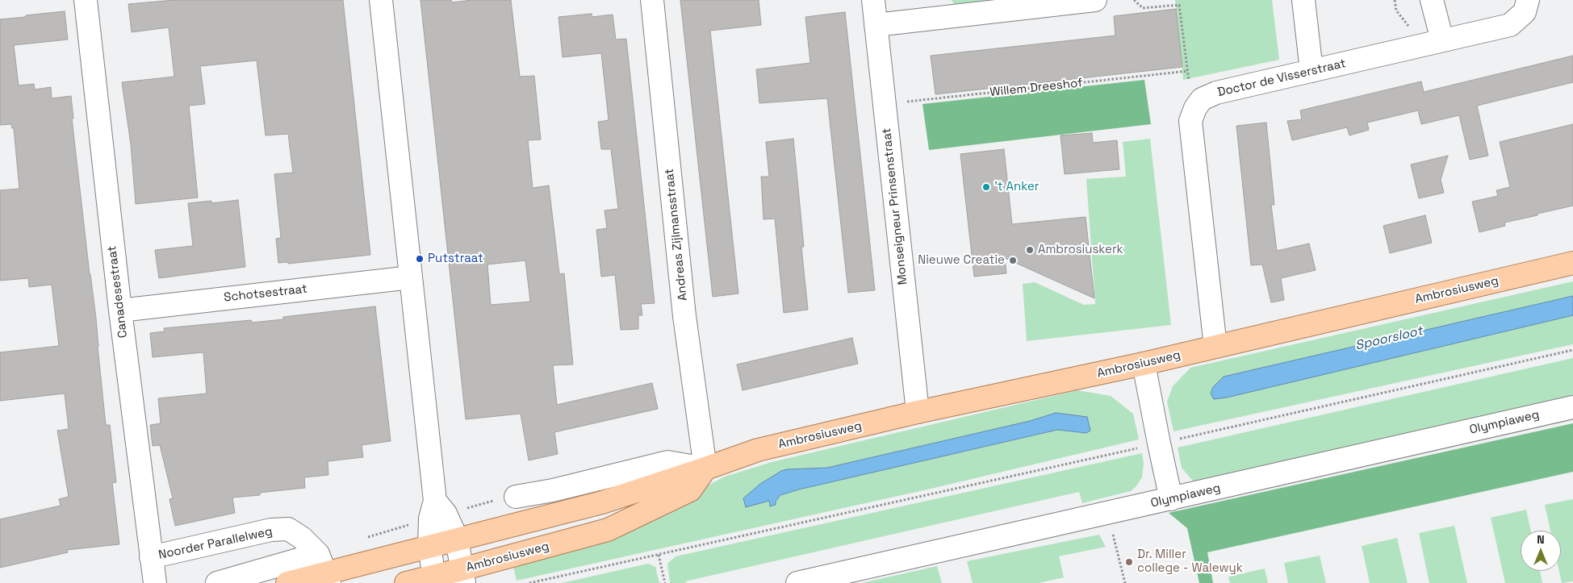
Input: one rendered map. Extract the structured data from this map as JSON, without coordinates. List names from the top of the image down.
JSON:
{
  "streets": {
    "main road": ["Ambrosiusweg"],
    "street": [
      "Doctor de Visserstraat",
      "Monseigneur Prinsenstraat",
      "Andreas Zijlmansstraat",
      "Canadesestraat",
      "Schotsestraat",
      "Olympiaweg",
      "Noorder Parallelweg"
    ],
    "path": ["Willem Dreeshof"]
  },
  "crossings": [
    ["Doctor de Visserstraat", "Ambrosiusweg"],
    ["Willem Dreeshof", "Monseigneur Prinsenstraat"],
    ["Monseigneur Prinsenstraat", "Ambrosiusweg"],
    ["Andreas Zijlmansstraat", "Ambrosiusweg"],
    ["Canadesestraat", "Schotsestraat"],
    ["Canadesestraat", "Noorder Parallelweg"]
  ],
  "water": ["Spoorsloot"],
  "places": [
    "'t Anker",
    "Ambrosiuskerk",
    "Putstraat",
    "Nieuwe Creatie",
    "Dr. Miller college - Walewyk"
  ],
  "north": "top"
}
